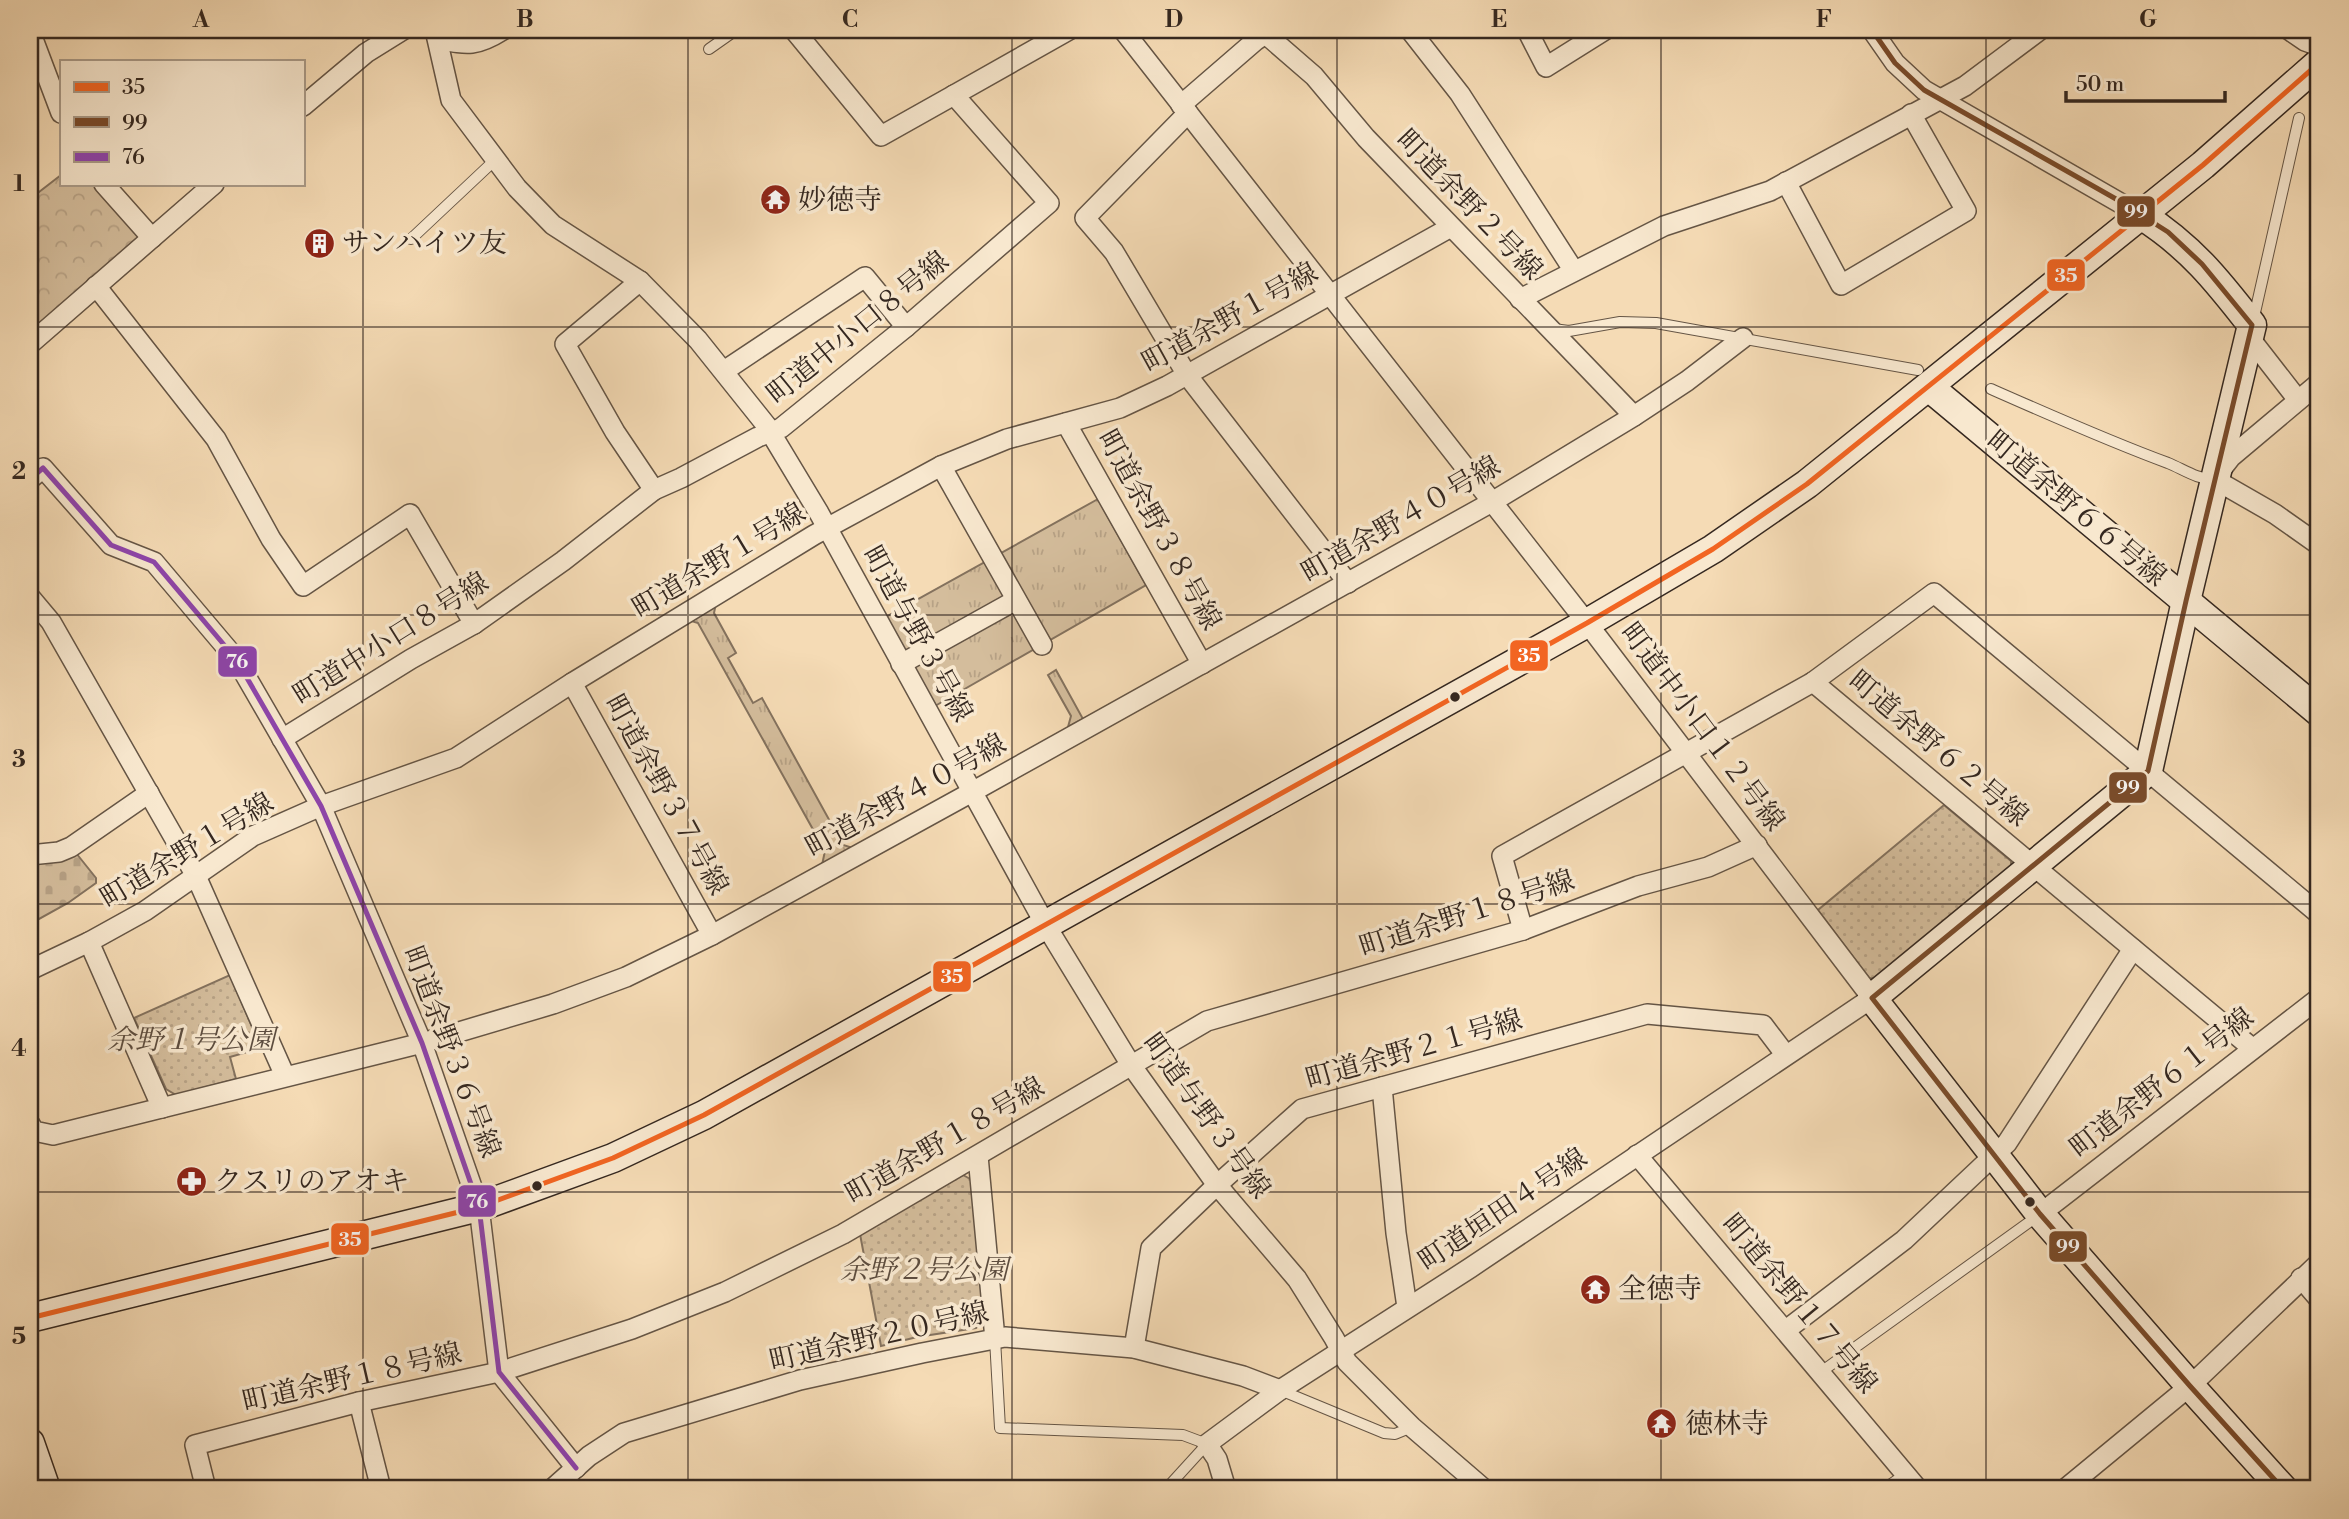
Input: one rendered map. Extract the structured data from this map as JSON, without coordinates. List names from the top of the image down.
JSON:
{
  "streets": {
    "street": [
      "町道余野２号線",
      "町道余野１号線",
      "町道中小口８号線",
      "町道余野６６号線",
      "町道余野４０号線",
      "町道余野３８号線",
      "町道与野３号線",
      "町道中小口１２号線",
      "町道余野６２号線",
      "町道余野３７号線",
      "町道余野１８号線",
      "町道余野２１号線",
      "町道余野３６号線",
      "町道余野６１号線",
      "町道垣田４号線",
      "町道余野１７号線",
      "町道余野２０号線"
    ]
  },
  "crossings": [
    ["町道余野２号線", "町道余野１号線"],
    ["町道余野２号線", "町道余野４０号線"],
    ["町道余野１号線", "町道余野３８号線"],
    ["町道余野１号線", "町道与野３号線"],
    ["町道余野１号線", "町道中小口１２号線"],
    ["町道余野１号線", "町道余野３７号線"],
    ["町道余野１号線", "町道余野３６号線"],
    ["町道中小口８号線", "町道与野３号線"],
    ["町道中小口８号線", "町道余野３６号線"],
    ["町道余野４０号線", "町道余野３８号線"],
    ["町道余野４０号線", "町道与野３号線"],
    ["町道余野４０号線", "町道中小口１２号線"],
    ["町道余野４０号線", "町道余野３７号線"],
    ["町道余野４０号線", "町道余野３６号線"],
    ["町道与野３号線", "町道余野１８号線"],
    ["町道与野３号線", "町道余野２１号線"],
    ["町道与野３号線", "町道垣田４号線"],
    ["町道中小口１２号線", "町道余野１８号線"],
    ["町道中小口１２号線", "町道垣田４号線"],
    ["町道余野６２号線", "町道余野６１号線"],
    ["町道余野１８号線", "町道余野３６号線"],
    ["町道余野２１号線", "町道垣田４号線"],
    ["町道余野２１号線", "町道余野２０号線"],
    ["町道垣田４号線", "町道余野１７号線"],
    ["町道垣田４号線", "町道余野２０号線"]
  ],
  "parks": ["余野１号公園", "余野２号公園"],
  "places": {
    "temple": ["妙徳寺", "全徳寺", "徳林寺"],
    "building": ["サンハイツ友"],
    "pharmacy": ["クスリのアオキ"]
  },
  "lines": ["transit line 99", "transit line 35", "transit line 76"],
  "legend": ["35", "99", "76"],
  "scale_bar": "50 m",
  "grid": {
    "columns": [
      "A",
      "B",
      "C",
      "D",
      "E",
      "F",
      "G"
    ],
    "rows": [
      "1",
      "2",
      "3",
      "4",
      "5"
    ]
  }
}
